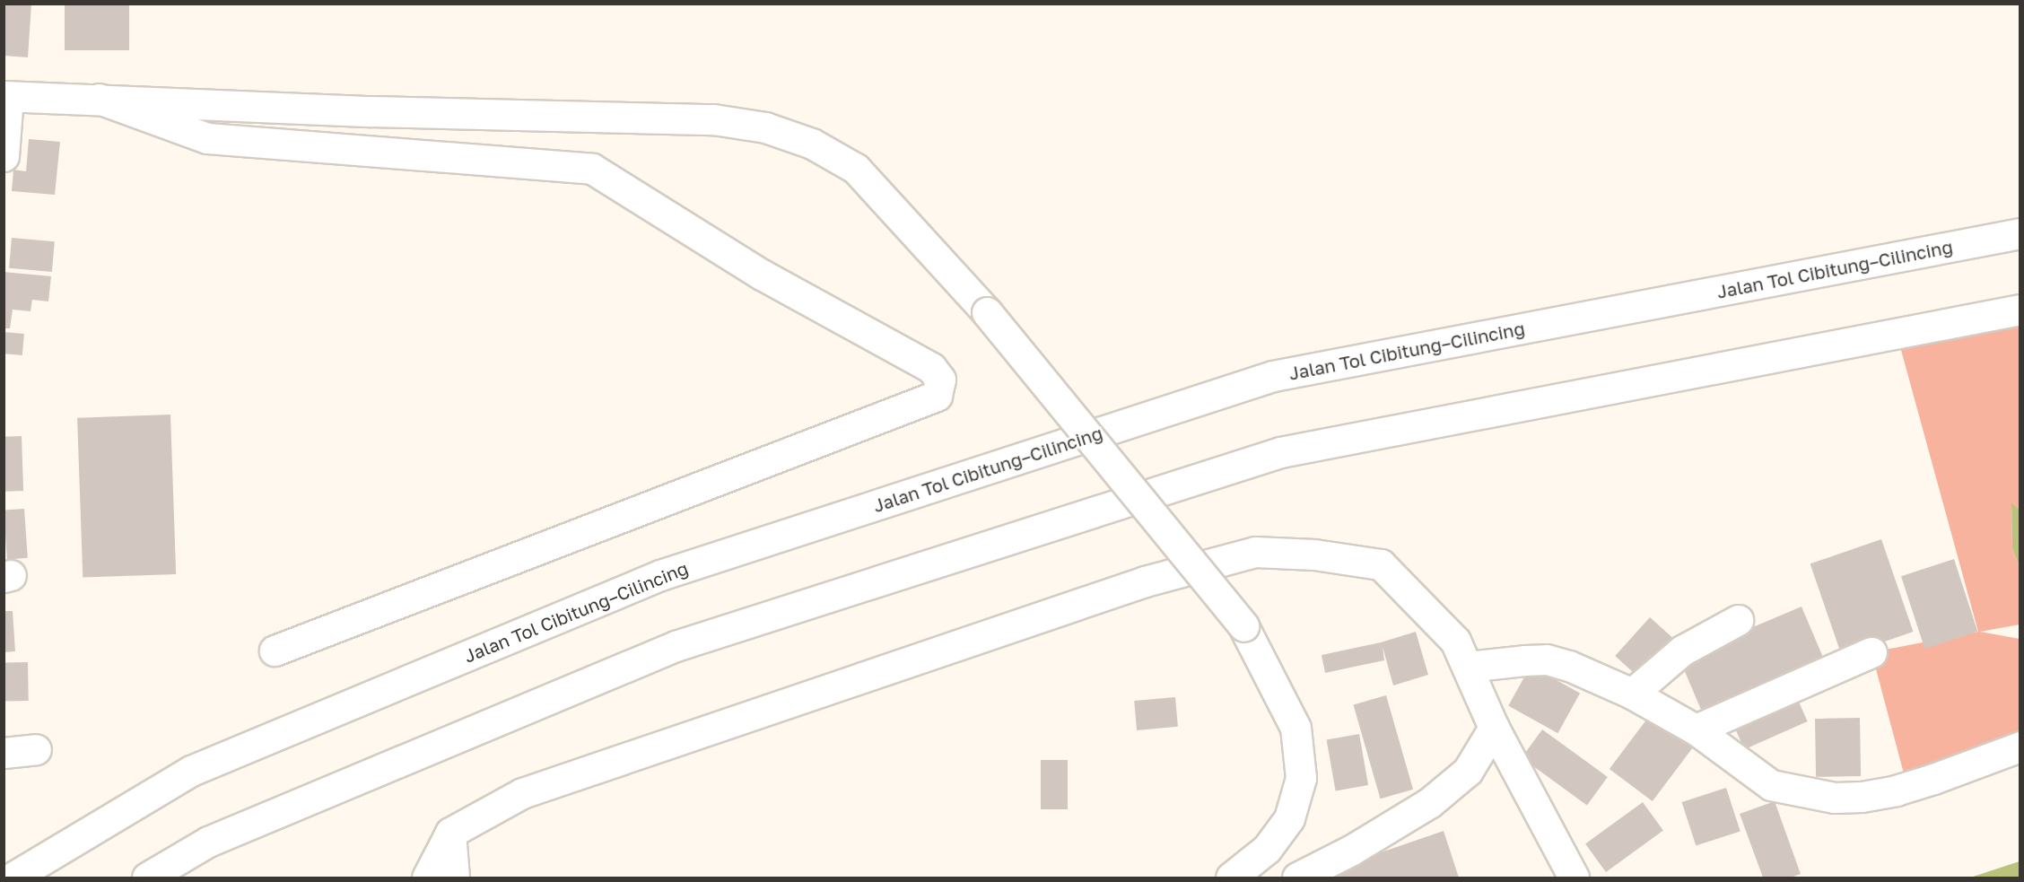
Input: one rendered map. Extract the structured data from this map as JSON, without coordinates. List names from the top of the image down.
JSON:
{
  "streets": {
    "main road": ["Jalan Tol Cibitung–Cilincing"]
  }
}
